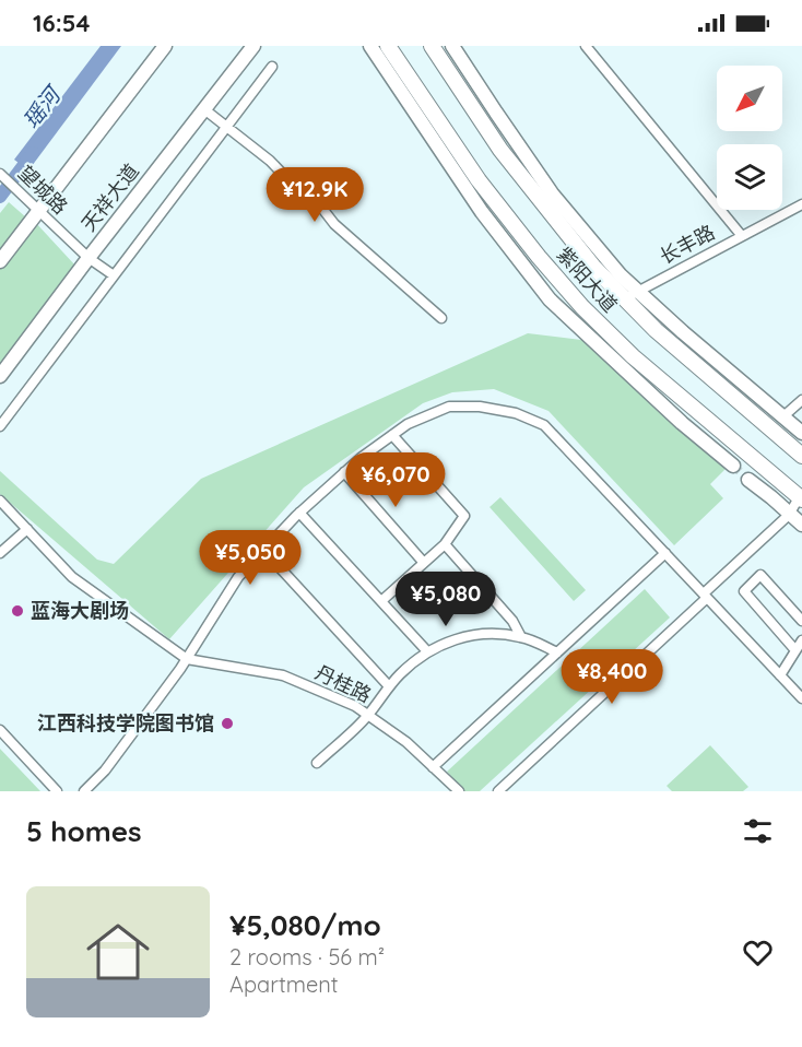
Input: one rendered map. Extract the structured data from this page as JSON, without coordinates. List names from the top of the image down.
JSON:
{
  "streets": {
    "highway": ["紫阳大道"],
    "main road": ["天祥大道"],
    "street": ["望城路", "长丰路", "丹桂路"]
  },
  "crossings": [
    ["望城路", "天祥大道"],
    ["长丰路", "紫阳大道"]
  ],
  "water": ["瑶河"],
  "places": ["蓝海大剧场", "江西科技学院图书馆"],
  "north": "bottom left",
  "page": {
    "status": "16:54",
    "price": [
      "¥12.9K",
      "¥6,070",
      "¥5,050",
      "¥5,080",
      "¥8,400"
    ],
    "heading": "5 homes",
    "list": [
      {
        "name": "¥5,080/mo",
        "note": "2 rooms · 56 m² · Apartment"
      }
    ]
  }
}
